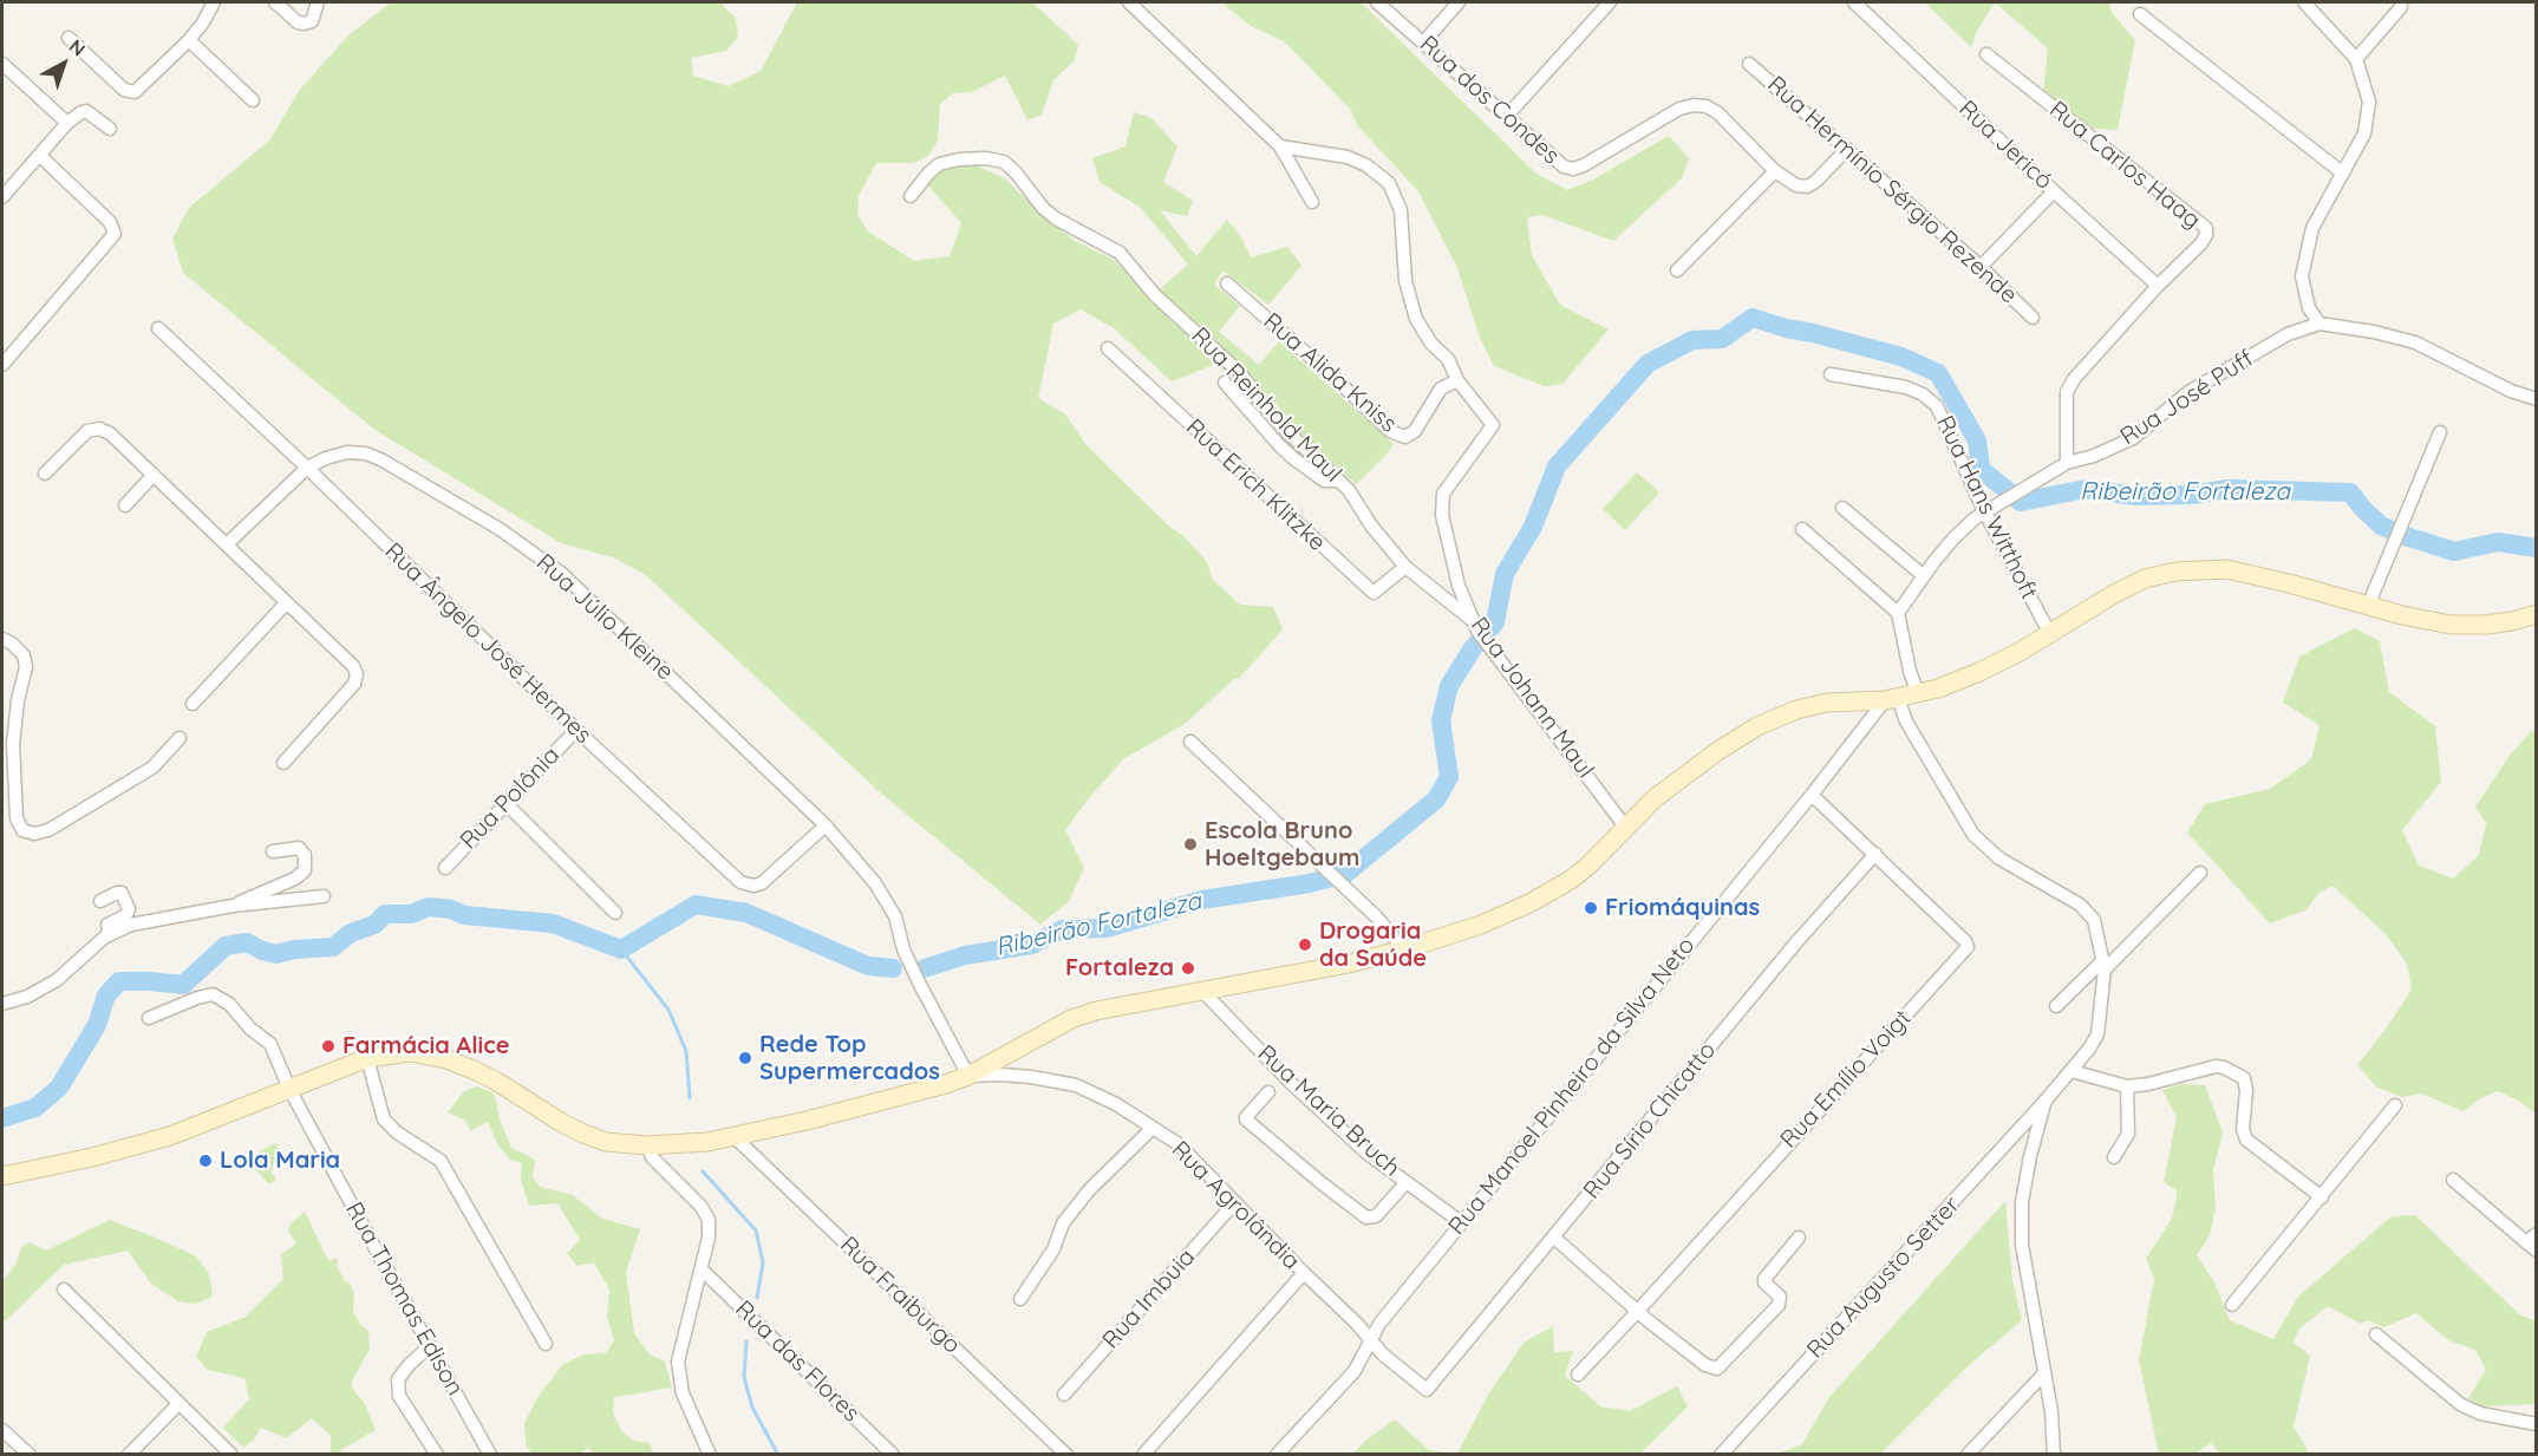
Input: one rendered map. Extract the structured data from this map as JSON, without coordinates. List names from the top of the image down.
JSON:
{
  "streets": {
    "street": [
      "Rua dos Condes",
      "Rua Jericó",
      "Rua Carlos Haag",
      "Rua Hermínio Sérgio Rezende",
      "Rua Alida Kniss",
      "Rua José Puff",
      "Rua Reinhold Maul",
      "Rua Erich Klitzke",
      "Rua Hans Witthoft",
      "Rua Júlio Kleine",
      "Rua Ângelo José Hermes",
      "Rua Johann Maul",
      "Rua Polônia",
      "Rua Emílio Voigt",
      "Rua Manoel Pinheiro da Silva Neto",
      "Rua Maria Bruch",
      "Rua Sírio Chicatto",
      "Rua Agrolândia",
      "Rua Augusto Setter",
      "Rua Fraiburgo",
      "Rua Thomas Edison",
      "Rua Imbuia",
      "Rua das Flores"
    ]
  },
  "crossings": [
    ["Rua dos Condes", "Rua Hermínio Sérgio Rezende"],
    ["Rua Jericó", "Rua Carlos Haag"],
    ["Rua Carlos Haag", "Rua José Puff"],
    ["Rua Alida Kniss", "Rua Johann Maul"],
    ["Rua José Puff", "Rua Hans Witthoft"],
    ["Rua Reinhold Maul", "Rua Erich Klitzke"],
    ["Rua Reinhold Maul", "Rua Johann Maul"],
    ["Rua Júlio Kleine", "Rua Ângelo José Hermes"],
    ["Rua Júlio Kleine", "Rua Agrolândia"],
    ["Rua Ângelo José Hermes", "Rua Polônia"],
    ["Rua Emílio Voigt", "Rua Manoel Pinheiro da Silva Neto"],
    ["Rua Emílio Voigt", "Rua Sírio Chicatto"],
    ["Rua Manoel Pinheiro da Silva Neto", "Rua Maria Bruch"],
    ["Rua Manoel Pinheiro da Silva Neto", "Rua Agrolândia"],
    ["Rua Manoel Pinheiro da Silva Neto", "Rua Augusto Setter"],
    ["Rua Sírio Chicatto", "Rua Agrolândia"],
    ["Rua Agrolândia", "Rua Imbuia"]
  ],
  "water": ["Ribeirão Fortaleza"],
  "places": [
    "Escola Bruno Hoeltgebaum",
    "Friomáquinas",
    "Drogaria da Saúde",
    "Fortaleza",
    "Farmácia Alice",
    "Rede Top Supermercados",
    "Lola Maria"
  ],
  "north": "top right"
}
